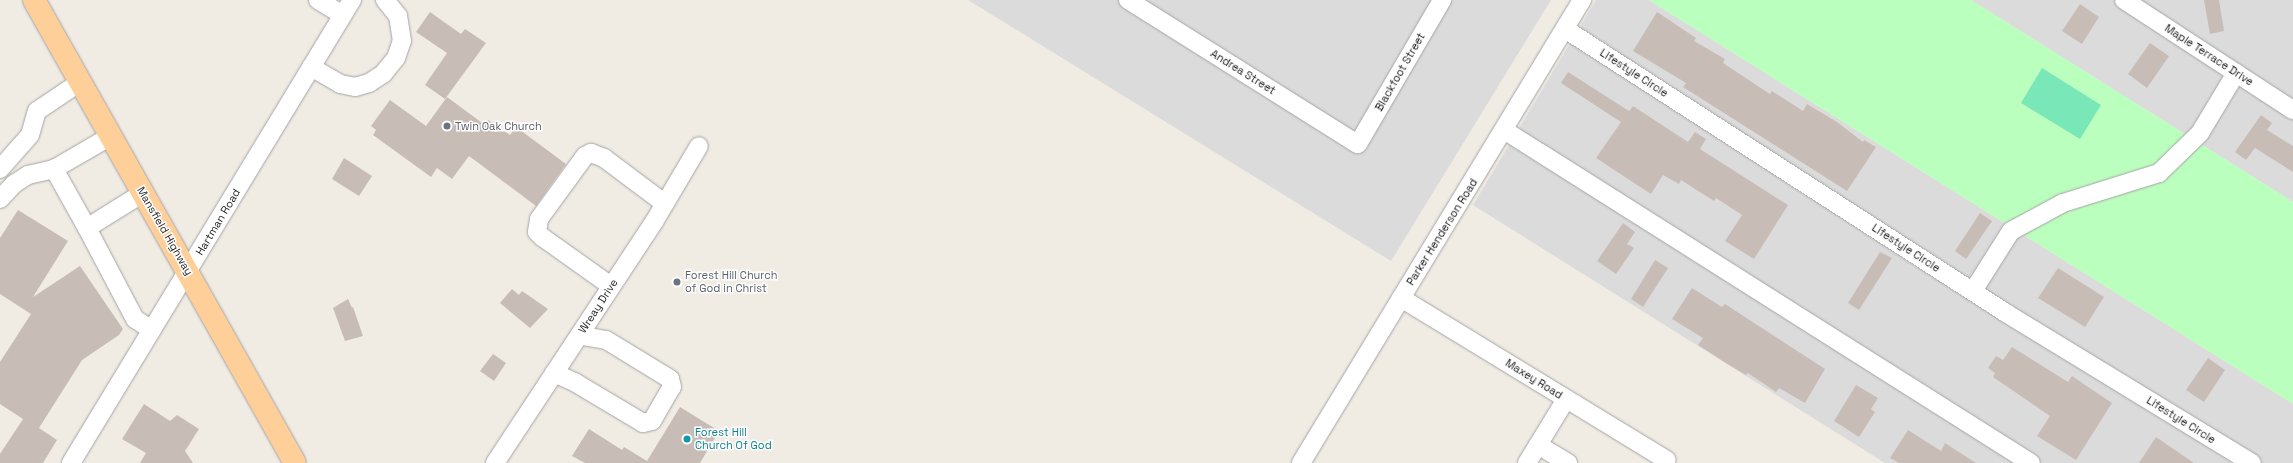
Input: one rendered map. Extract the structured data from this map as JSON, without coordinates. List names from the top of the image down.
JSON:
{
  "streets": {
    "main road": ["Mansfield Highway"],
    "street": [
      "Maple Terrace Drive",
      "Andrea Street",
      "Blackfoot Street",
      "Lifestyle Circle",
      "Hartman Road",
      "Parker Henderson Road",
      "Wreay Drive",
      "Maxey Road"
    ]
  },
  "crossings": [
    ["Andrea Street", "Blackfoot Street"],
    ["Lifestyle Circle", "Parker Henderson Road"],
    ["Hartman Road", "Mansfield Highway"],
    ["Parker Henderson Road", "Maxey Road"]
  ],
  "places": ["Twin Oak Church", "Forest Hill Church of God in Christ", "Forest Hill Church Of God"]
}
